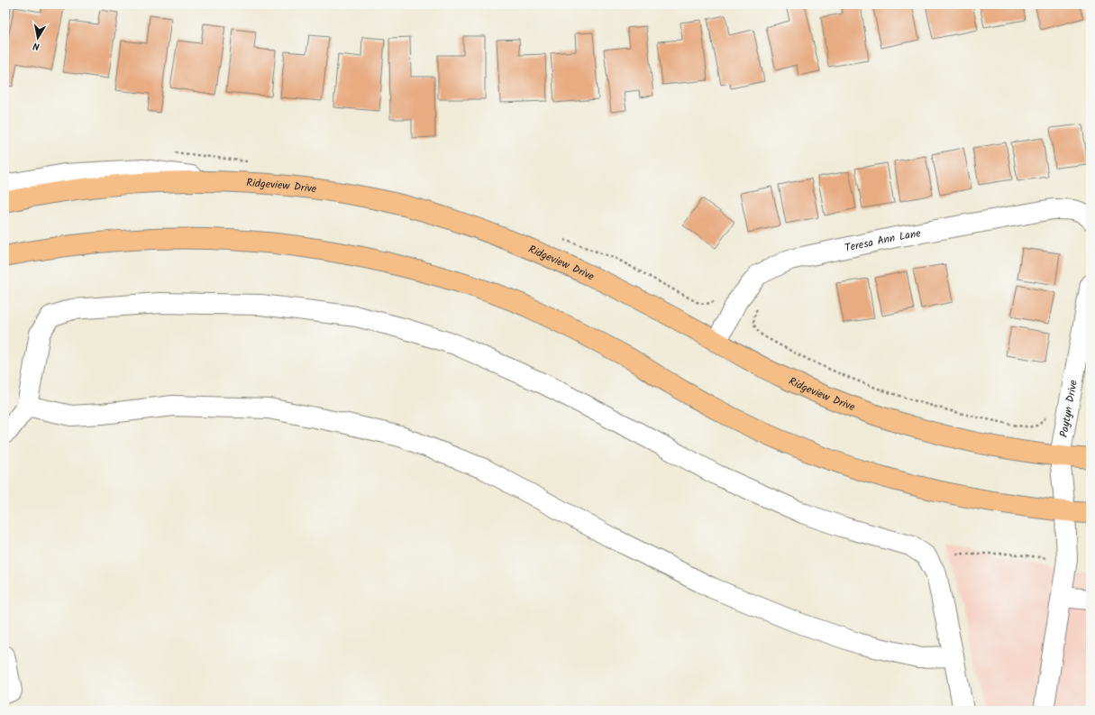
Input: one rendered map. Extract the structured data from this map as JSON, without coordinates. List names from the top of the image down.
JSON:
{
  "streets": {
    "main road": ["Ridgeview Drive"],
    "street": ["Teresa Ann Lane", "Paytyn Drive"]
  },
  "crossings": [
    ["Ridgeview Drive", "Teresa Ann Lane"],
    ["Ridgeview Drive", "Paytyn Drive"]
  ],
  "north": "bottom"
}
